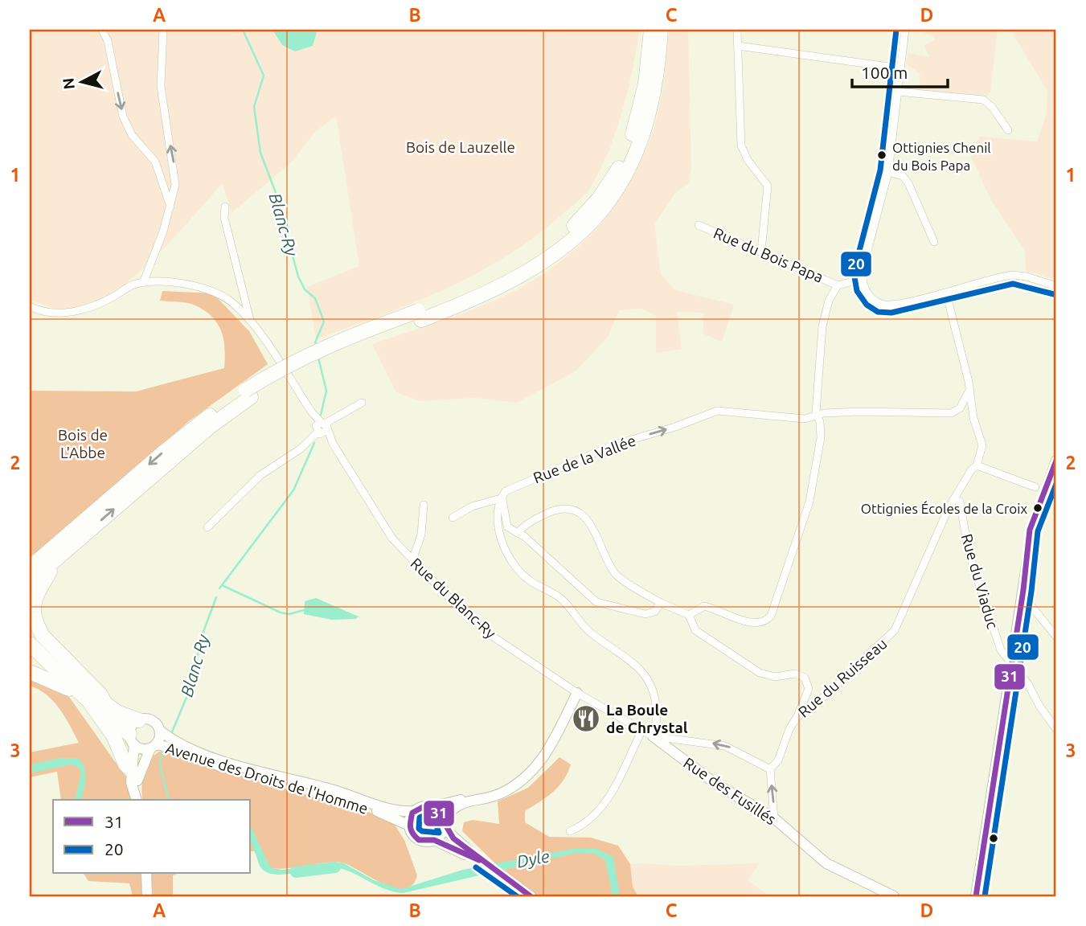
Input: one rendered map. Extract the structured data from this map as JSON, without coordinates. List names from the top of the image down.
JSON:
{
  "streets": {
    "main road": ["Avenue des Droits de l'Homme", "Rue des Fusillés"],
    "street": [
      "Rue du Bois Papa",
      "Rue de la Vallée",
      "Rue du Viaduc",
      "Rue du Blanc-Ry",
      "Rue du Ruisseau"
    ]
  },
  "crossings": [
    ["Rue du Viaduc", "Rue du Ruisseau"],
    ["Rue du Blanc-Ry", "Rue du Ruisseau"],
    ["Rue du Blanc-Ry", "Rue des Fusillés"]
  ],
  "one_way": ["Rue de la Vallée"],
  "water": ["Blanc-Ry", "Blanc Ry", "Dyle"],
  "parks": ["Bois de Lauzelle", "Bois de L'Abbe"],
  "places": {
    "other": ["Ottignies Chenil du Bois Papa", "Ottignies Écoles de la Croix"],
    "restaurant": ["La Boule de Chrystal"]
  },
  "lines": ["transit line 20", "transit line 31"],
  "legend": ["31", "20"],
  "scale_bar": "100 m",
  "north": "left",
  "grid": {
    "columns": [
      "A",
      "B",
      "C",
      "D"
    ],
    "rows": ["1", "2", "3"]
  }
}
